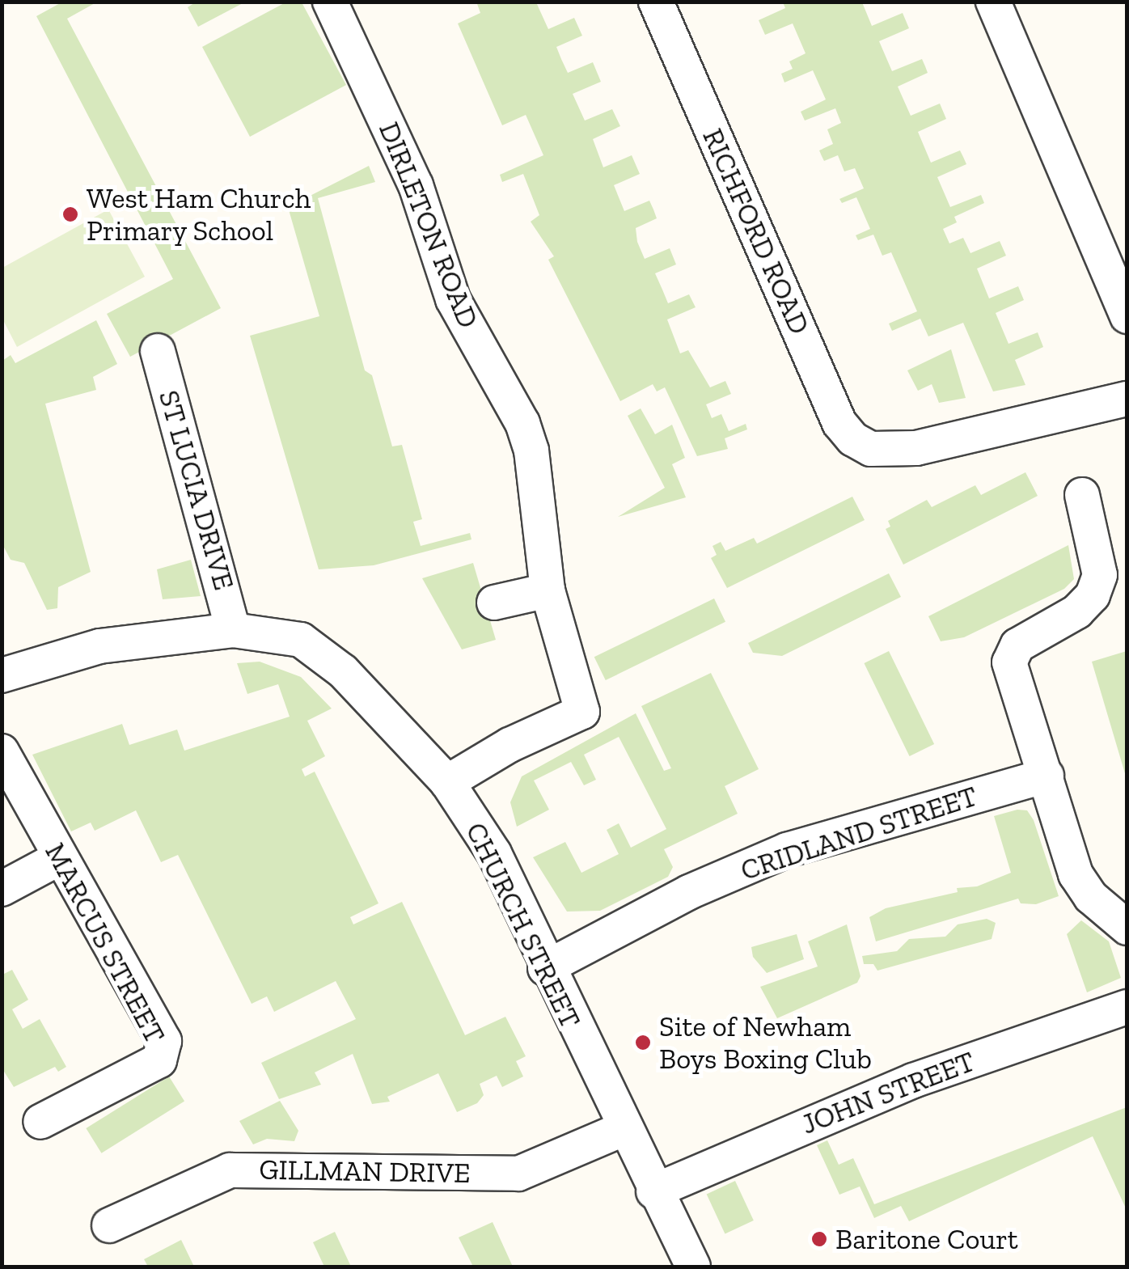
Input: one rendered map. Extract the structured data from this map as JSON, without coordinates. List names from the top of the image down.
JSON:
{
  "streets": {
    "street": [
      "DIRLETON ROAD",
      "RICHFORD ROAD",
      "ST LUCIA DRIVE",
      "CRIDLAND STREET",
      "CHURCH STREET",
      "MARCUS STREET",
      "JOHN STREET",
      "GILLMAN DRIVE"
    ]
  },
  "crossings": [
    ["DIRLETON ROAD", "CHURCH STREET"],
    ["ST LUCIA DRIVE", "CHURCH STREET"],
    ["CRIDLAND STREET", "CHURCH STREET"],
    ["CHURCH STREET", "JOHN STREET"],
    ["CHURCH STREET", "GILLMAN DRIVE"]
  ],
  "places": ["West Ham Church Primary School", "Site of Newham Boys Boxing Club", "Baritone Court"]
}
